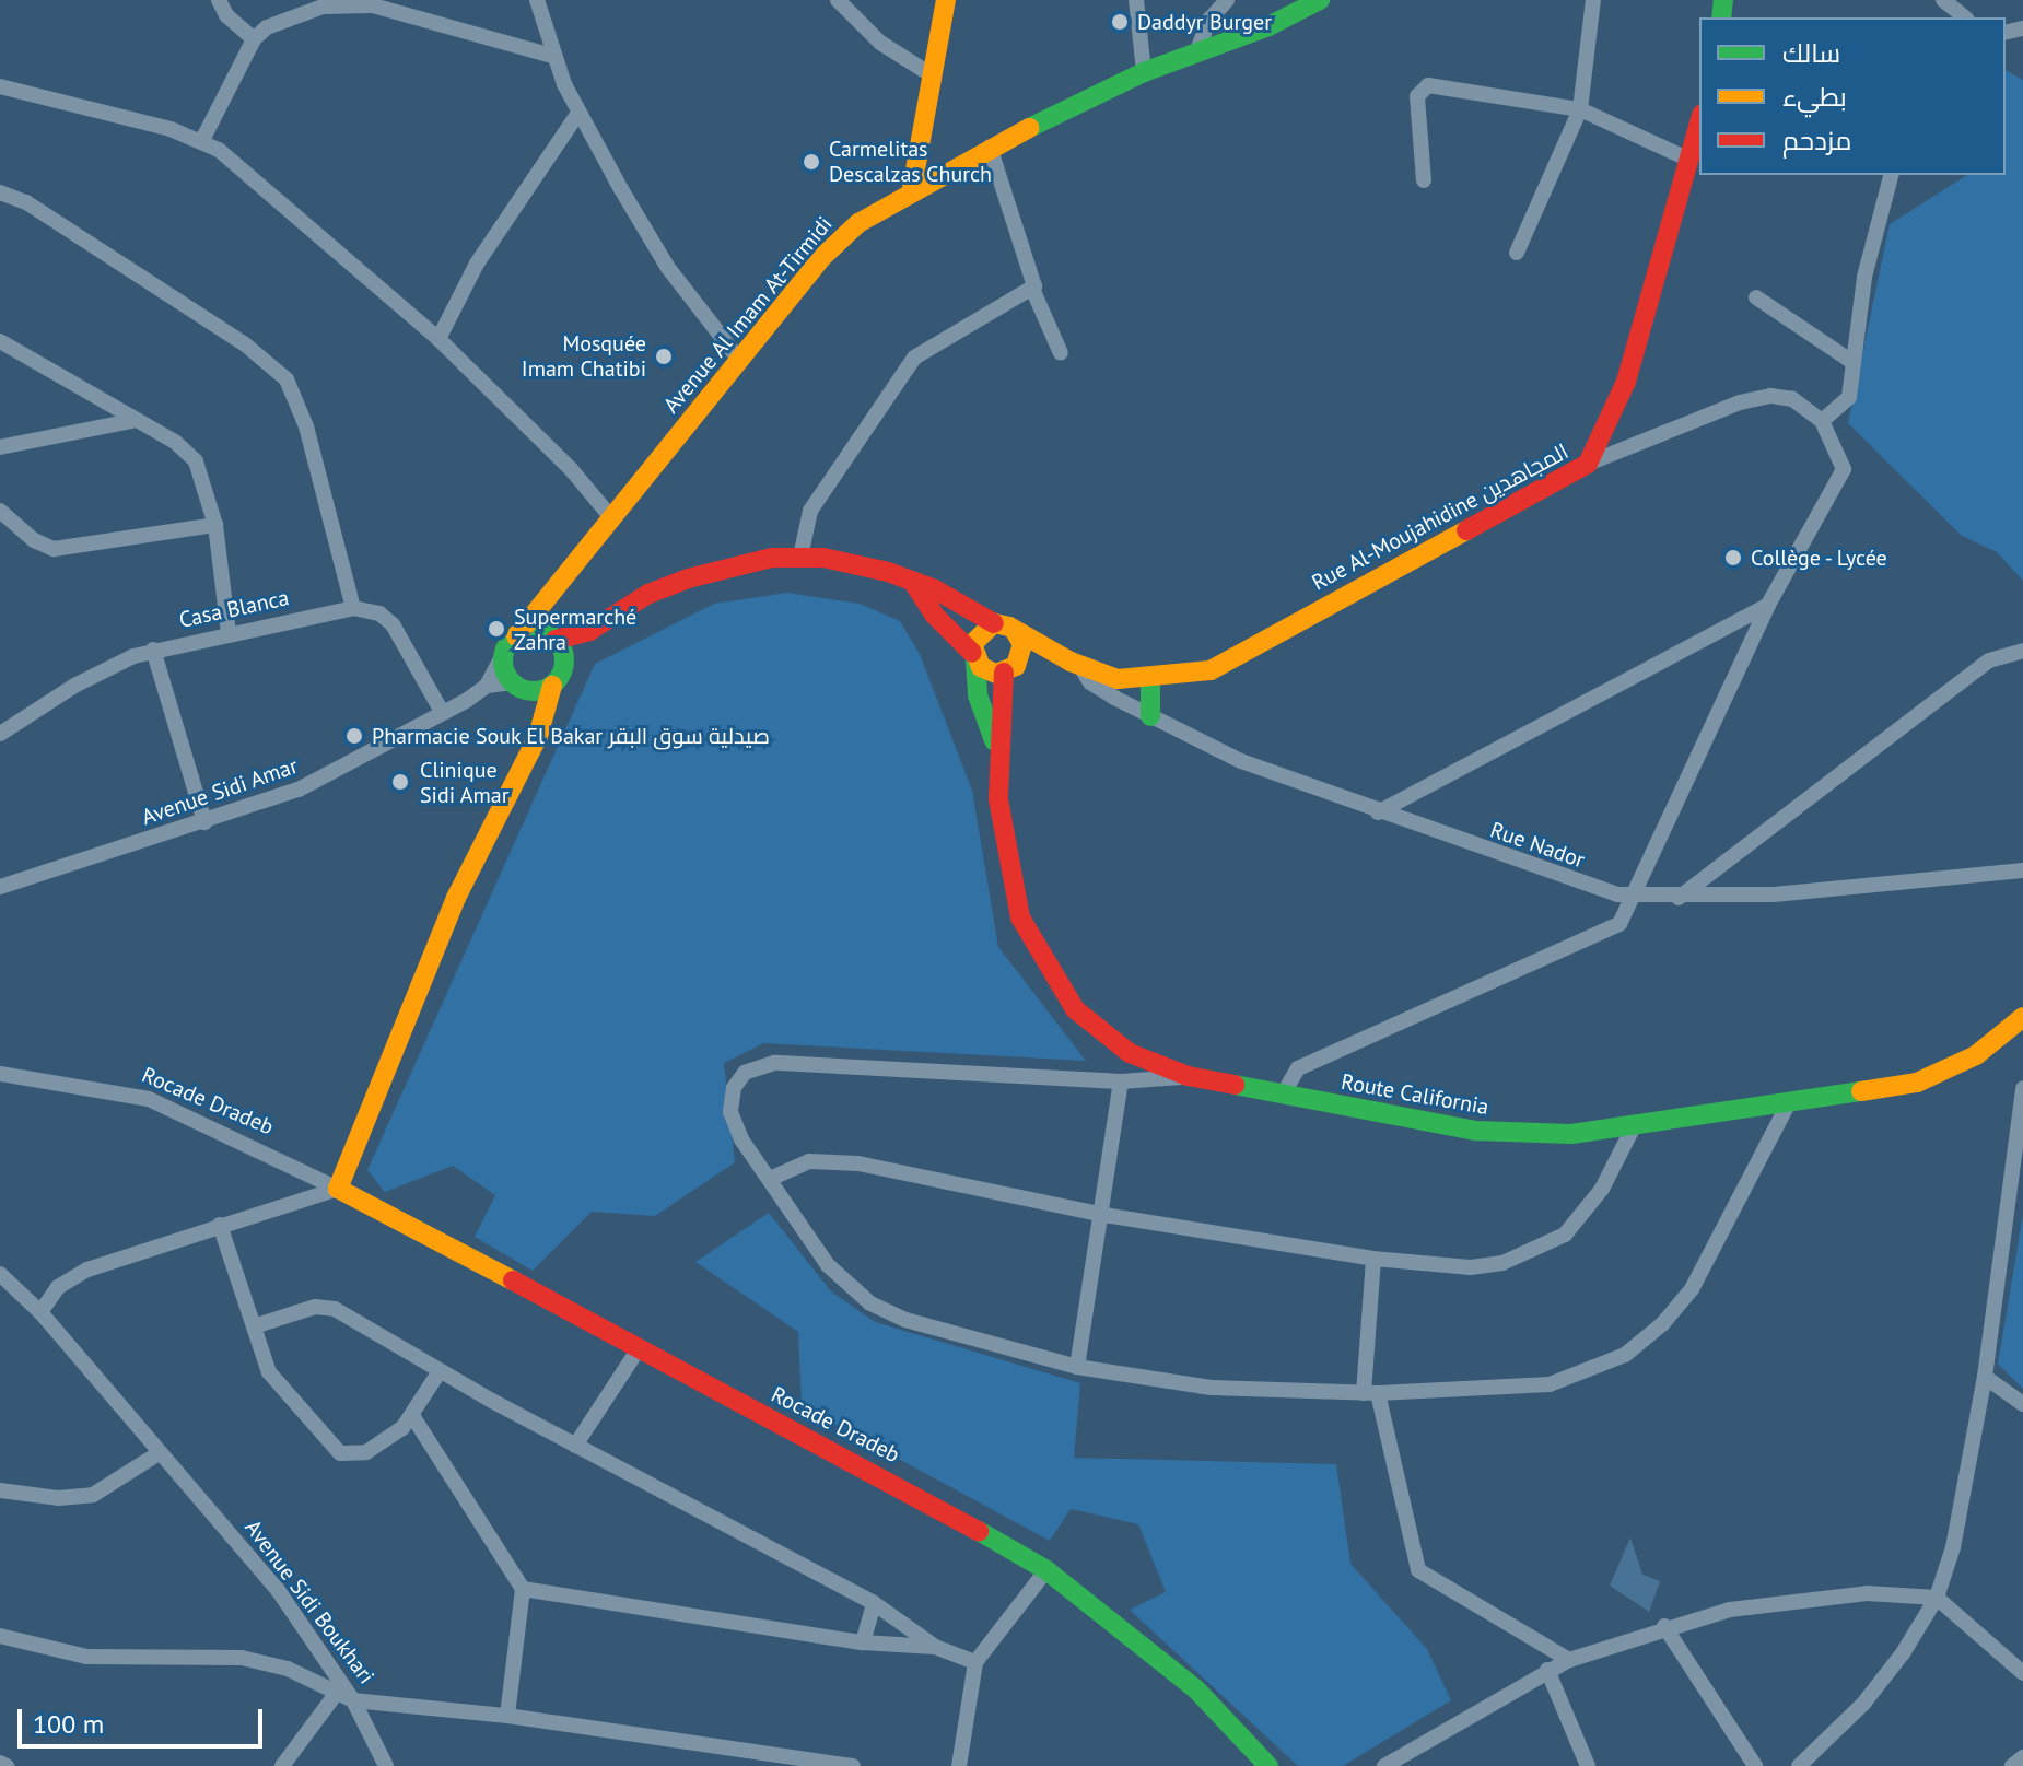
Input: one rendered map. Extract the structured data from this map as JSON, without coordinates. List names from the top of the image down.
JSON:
{
  "streets": {
    "street": [
      "Avenue Al Imam At-Tirmidi",
      "Rue Al-Moujahidine المجاهدين",
      "Casa Blanca",
      "Avenue Sidi Amar",
      "Rue Nador",
      "Route California",
      "Rocade Dradeb",
      "Avenue Sidi Boukhari"
    ]
  },
  "crossings": [
    ["Rue Al-Moujahidine المجاهدين", "Rue Nador"],
    ["Rue Al-Moujahidine المجاهدين", "Route California"]
  ],
  "places": [
    "Daddyr Burger",
    "Carmelitas Descalzas Church",
    "Mosquée Imam Chatibi",
    "Collège - Lycée",
    "Supermarché Zahra",
    "Pharmacie Souk El Bakar صيدلية سوق البقر",
    "Clinique Sidi Amar"
  ],
  "legend": ["سالك", "بطيء", "مزدحم"],
  "scale_bar": "100 m"
}
